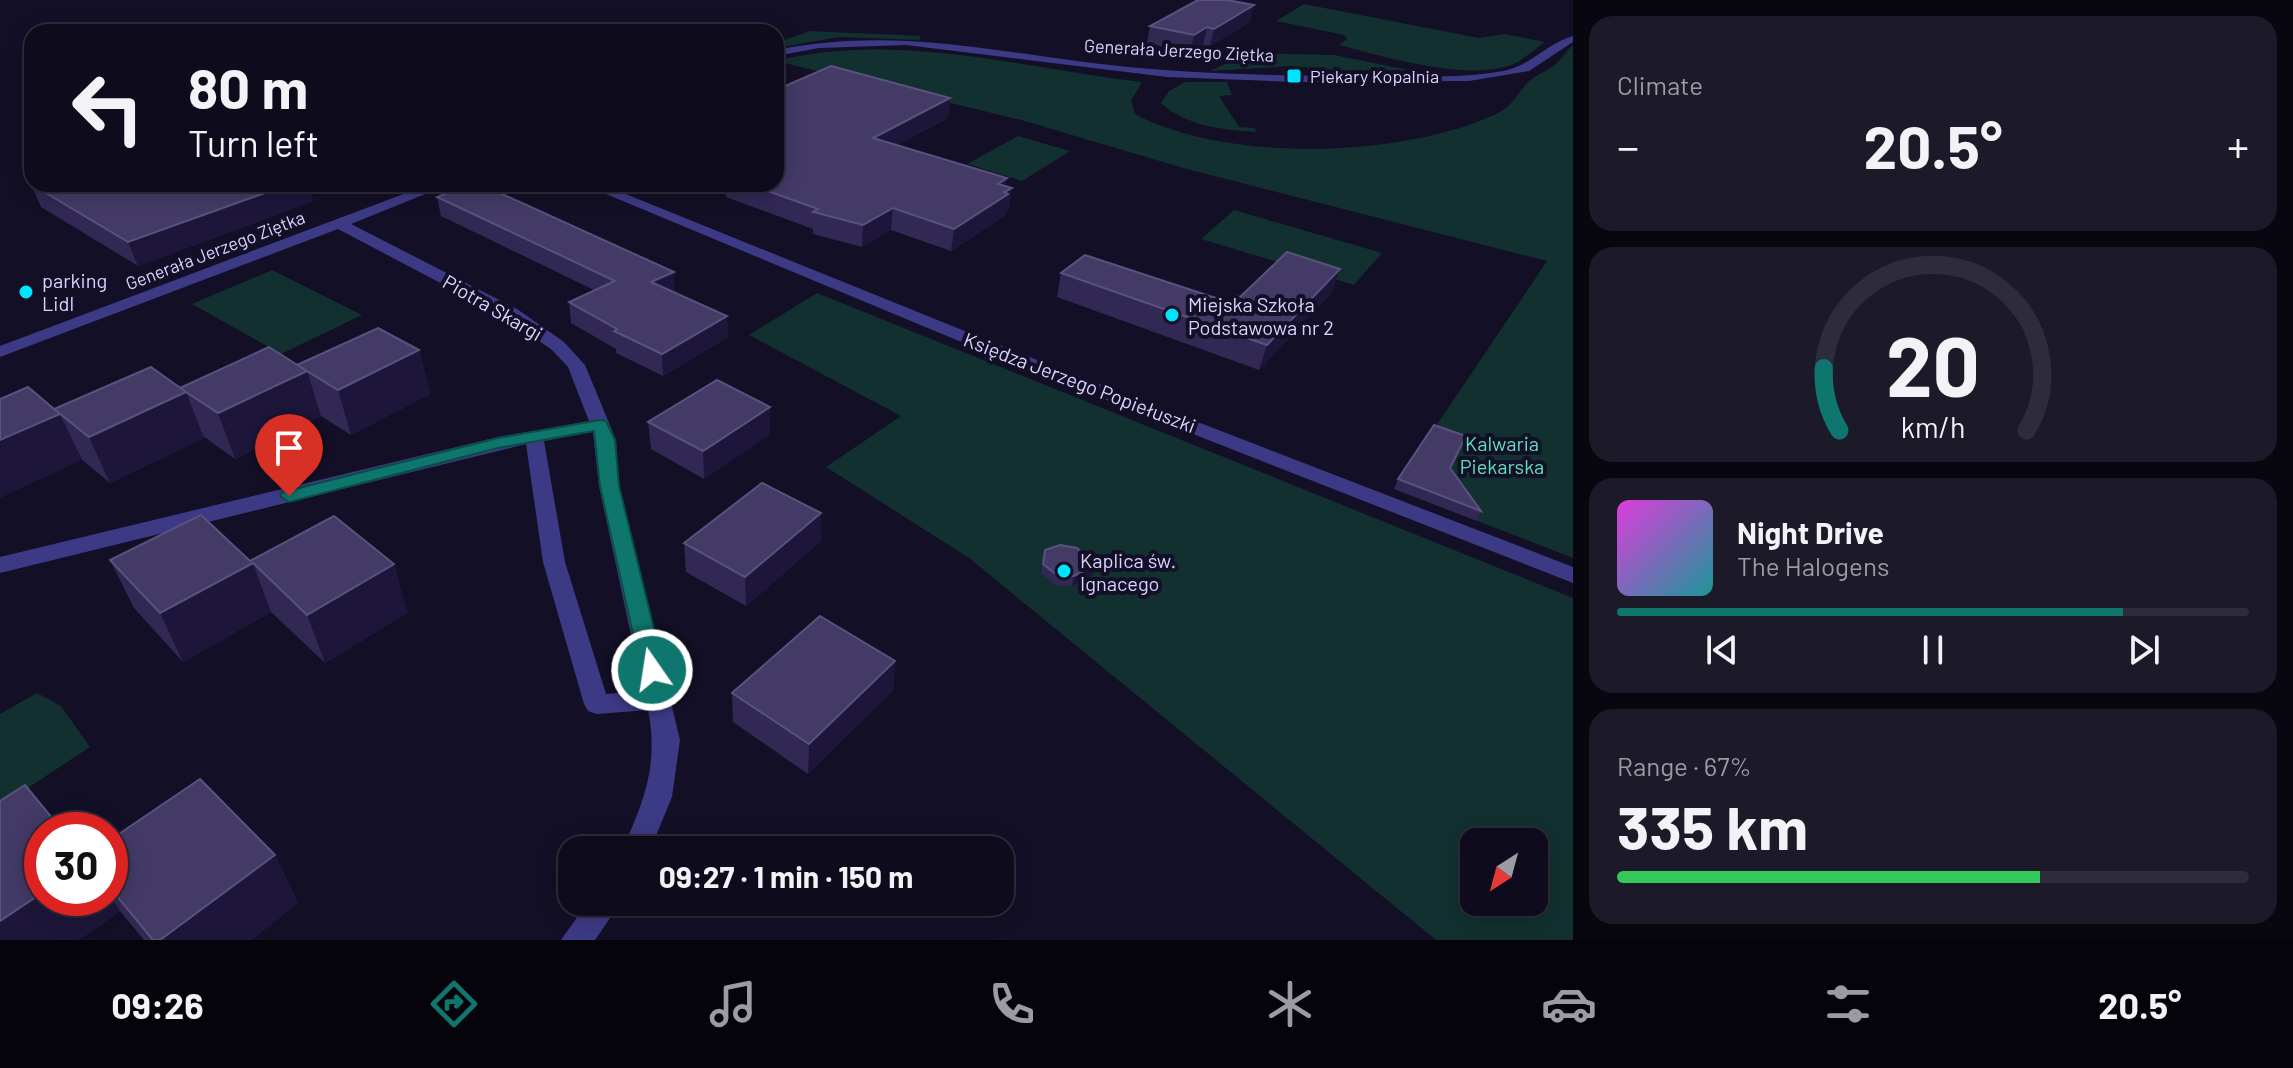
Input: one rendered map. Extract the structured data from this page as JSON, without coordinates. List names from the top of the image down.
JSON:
{
  "streets": {
    "street": ["Generała Jerzego Ziętka", "Piotra Skargi", "Księdza Jerzego Popiełuszki"]
  },
  "crossings": [
    ["Generała Jerzego Ziętka", "Piotra Skargi"]
  ],
  "parks": ["Kalwaria Piekarska"],
  "places": {
    "transit": ["Piekary Kopalnia"],
    "other": ["parking Lidl", "Miejska Szkoła Podstawowa nr 2", "Kaplica św. Ignacego"]
  },
  "north": "bottom left",
  "page": {
    "tile": [
      "Climate",
      ["Range · 67%", "335 km"]
    ],
    "turn": ["80 m", "Turn left"],
    "heat": ["−", "20.5°", "+"],
    "song": ["Night Drive", "The Halogens"],
    "limit": "30",
    "trip": "09:27 · 1 min · 150 m",
    "tabs": ["09:26", "20.5°"],
    "gauge": ["20", "km/h"]
  }
}
